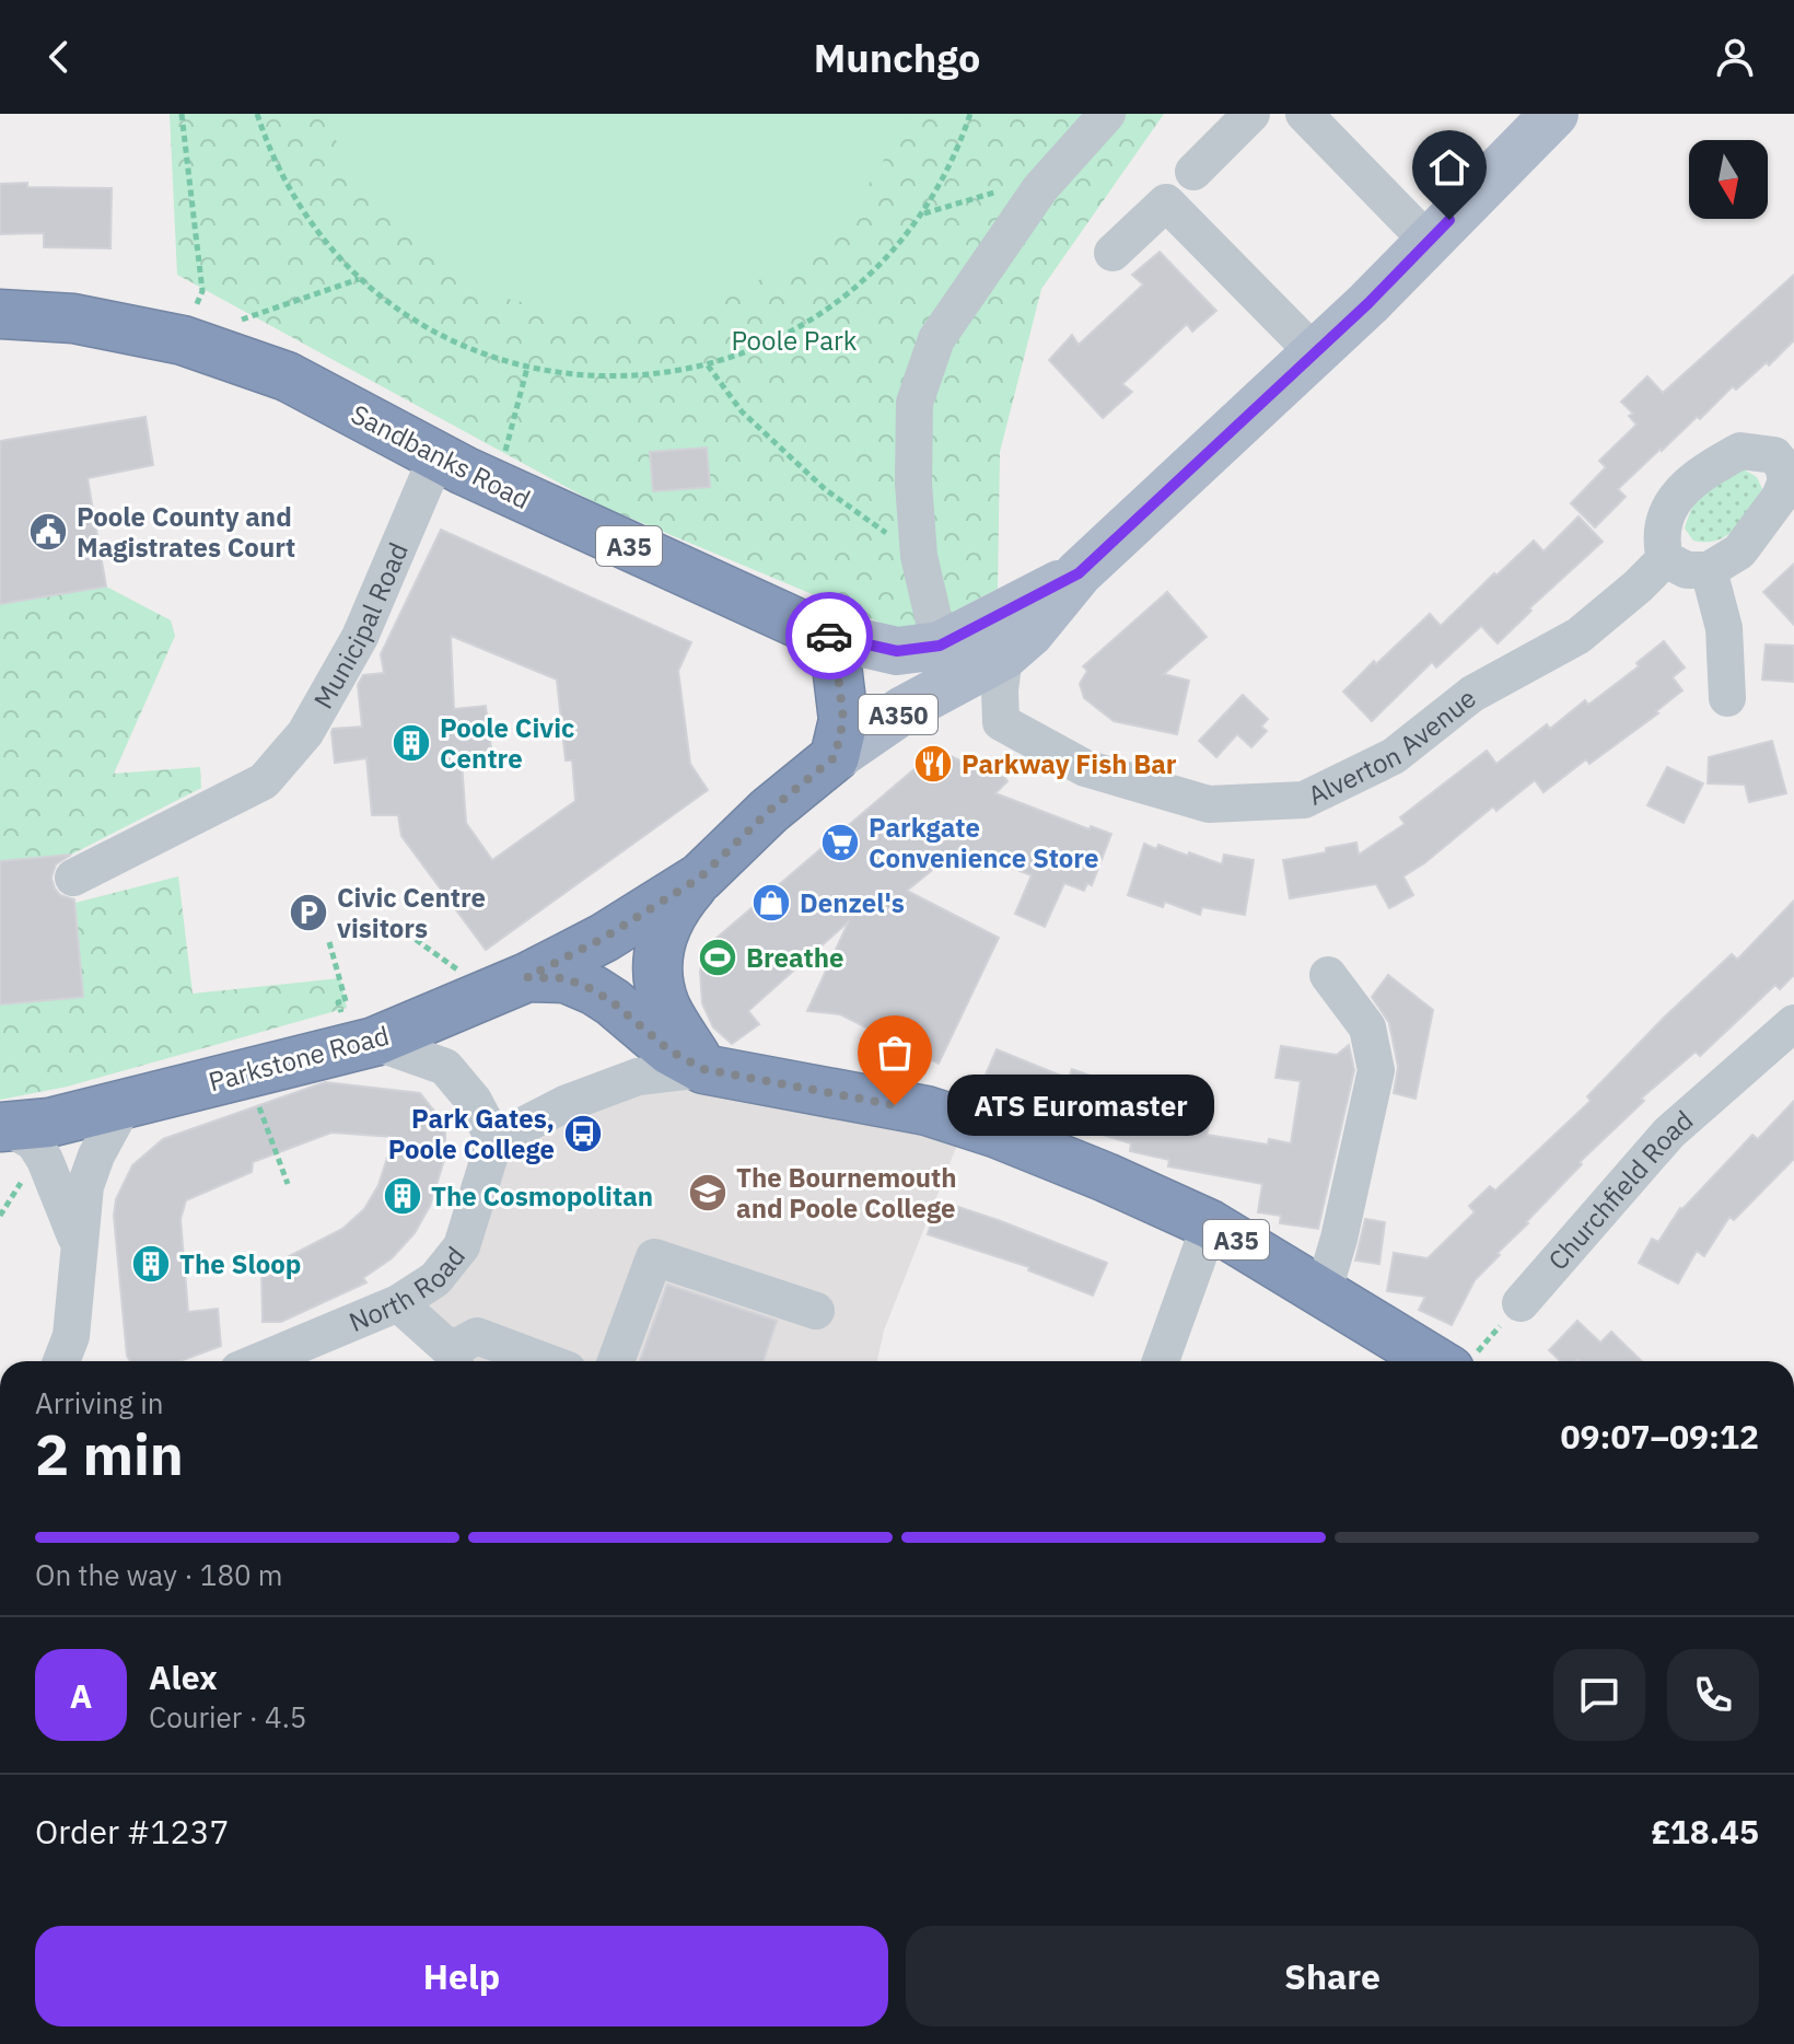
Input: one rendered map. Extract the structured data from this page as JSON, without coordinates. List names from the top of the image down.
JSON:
{
  "streets": {
    "highway": ["Sandbanks Road", "A35", "Parkstone Road"],
    "main road": ["A350"],
    "street": [
      "Municipal Road",
      "Alverton Avenue",
      "Churchfield Road",
      "North Road"
    ]
  },
  "crossings": [
    ["Sandbanks Road", "Municipal Road"],
    ["Sandbanks Road", "Parkstone Road"],
    ["A35", "Parkstone Road"],
    ["Alverton Avenue", "Parkstone Road"]
  ],
  "parks": ["Poole Park"],
  "places": {
    "public building": ["Poole County and Magistrates Court"],
    "building": ["Poole Civic Centre", "The Cosmopolitan", "The Sloop"],
    "restaurant": ["Parkway Fish Bar"],
    "supermarket": ["Parkgate Convenience Store"],
    "shop": ["Denzel's"],
    "parking": ["Civic Centre visitors"],
    "sports": ["Breathe"],
    "other": ["ATS Euromaster"],
    "bus stop": ["Park Gates, Poole College"],
    "school or university": ["The Bournemouth and Poole College"]
  },
  "north": "bottom",
  "page": {
    "header": "Munchgo",
    "bubble": "ATS Euromaster",
    "heading": ["2 min", "Arriving in", "09:07–09:12"],
    "panel": [
      "Alex",
      "Courier · 4.5",
      "Order #1237",
      "£18.45"
    ],
    "bar": "On the way · 180 m",
    "round": "A",
    "buttons": ["Help", "Share"]
  }
}
